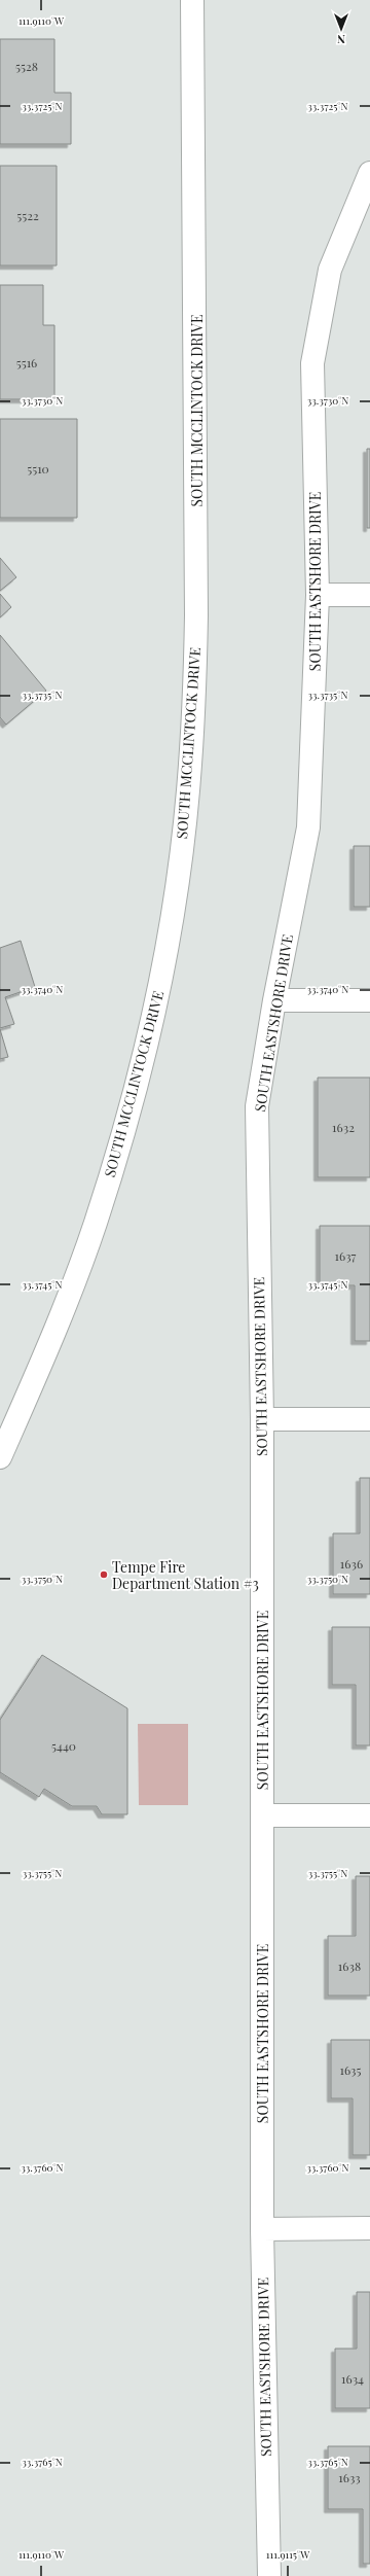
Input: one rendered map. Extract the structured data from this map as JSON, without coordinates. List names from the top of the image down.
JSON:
{
  "streets": {
    "street": ["SOUTH MCCLINTOCK DRIVE", "SOUTH EASTSHORE DRIVE"]
  },
  "places": ["Tempe Fire Department Station #3"],
  "house_numbers": [
    "5528",
    "5522",
    "5516",
    "5510",
    "1632",
    "1637",
    "1636",
    "5440",
    "1638",
    "1635",
    "1634",
    "1633"
  ],
  "north": "bottom",
  "coordinates": [
    "111.9110°W",
    "33.3725°N",
    "33.3730°N",
    "33.3735°N",
    "33.3740°N",
    "33.3745°N",
    "33.3750°N",
    "33.3755°N",
    "33.3760°N",
    "33.3765°N",
    "111.9115°W"
  ]
}
